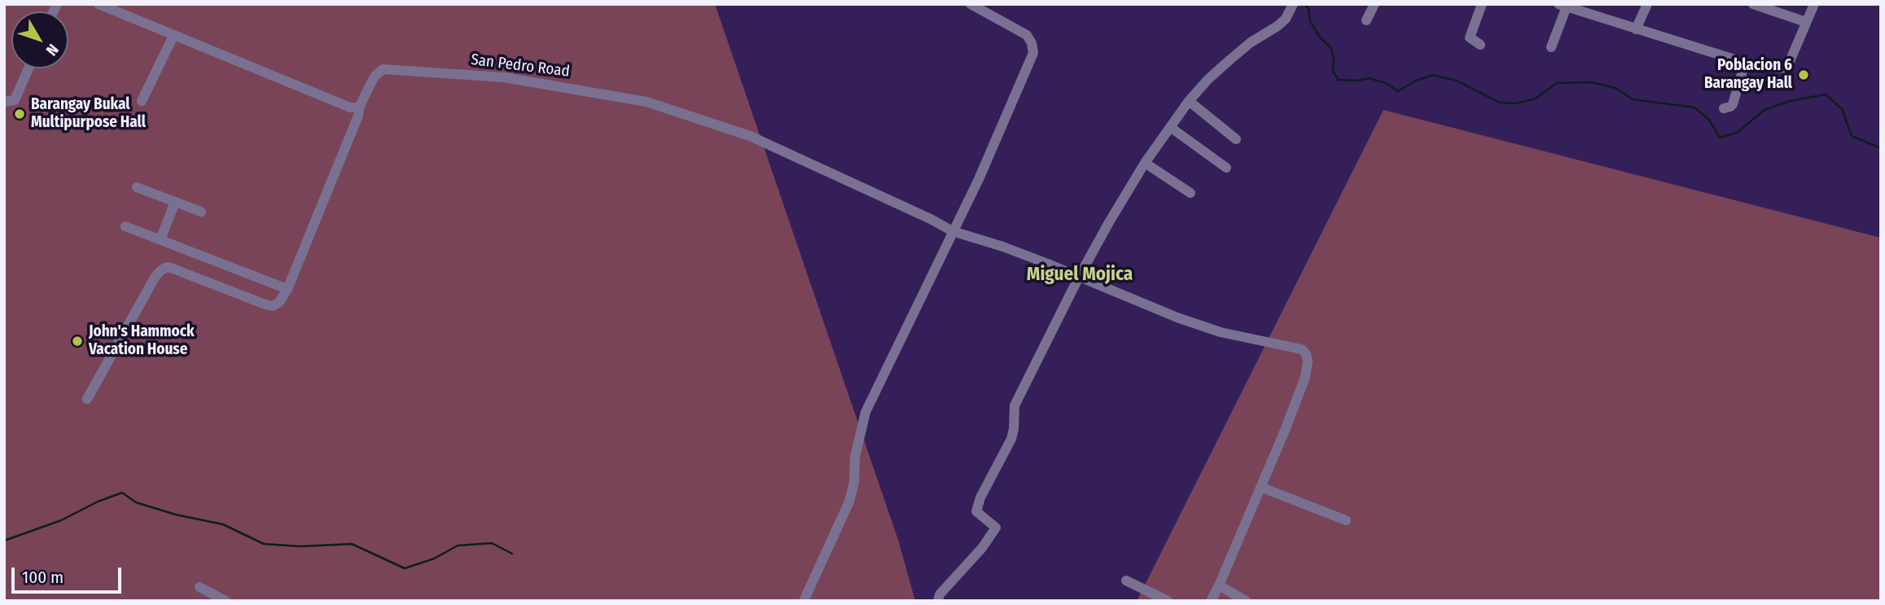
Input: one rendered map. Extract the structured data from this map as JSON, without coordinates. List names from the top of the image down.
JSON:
{
  "streets": {
    "street": ["San Pedro Road"]
  },
  "districts": ["Miguel Mojica"],
  "places": ["Poblacion 6 Barangay Hall", "Barangay Bukal Multipurpose Hall", "John's Hammock Vacation House"],
  "scale_bar": "100 m",
  "north": "bottom right"
}
